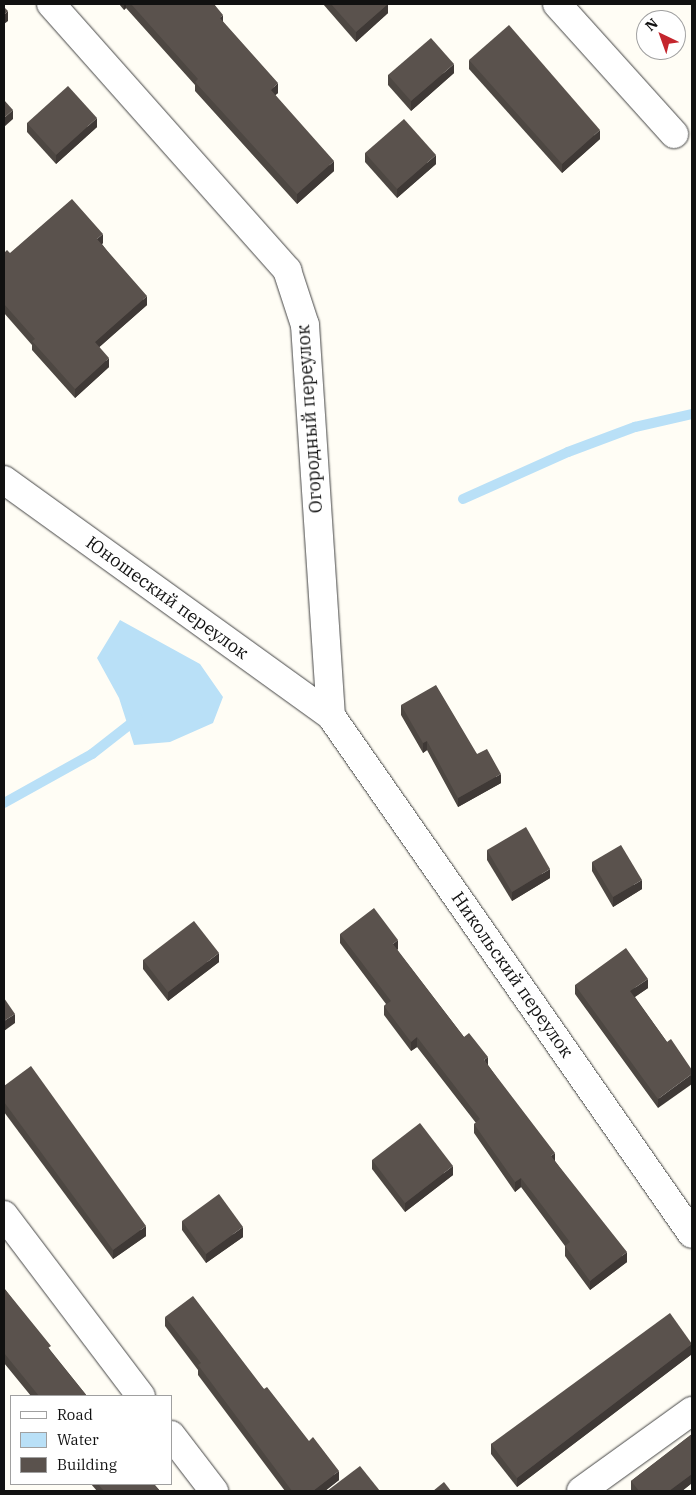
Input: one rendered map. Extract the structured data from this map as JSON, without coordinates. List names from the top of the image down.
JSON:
{
  "streets": {
    "street": ["Огородный переулок", "Юношеский переулок", "Никольский переулок"]
  },
  "crossings": [
    ["Огородный переулок", "Юношеский переулок"],
    ["Огородный переулок", "Никольский переулок"],
    ["Юношеский переулок", "Никольский переулок"]
  ],
  "legend": ["Road", "Water", "Building"],
  "north": "top left"
}
